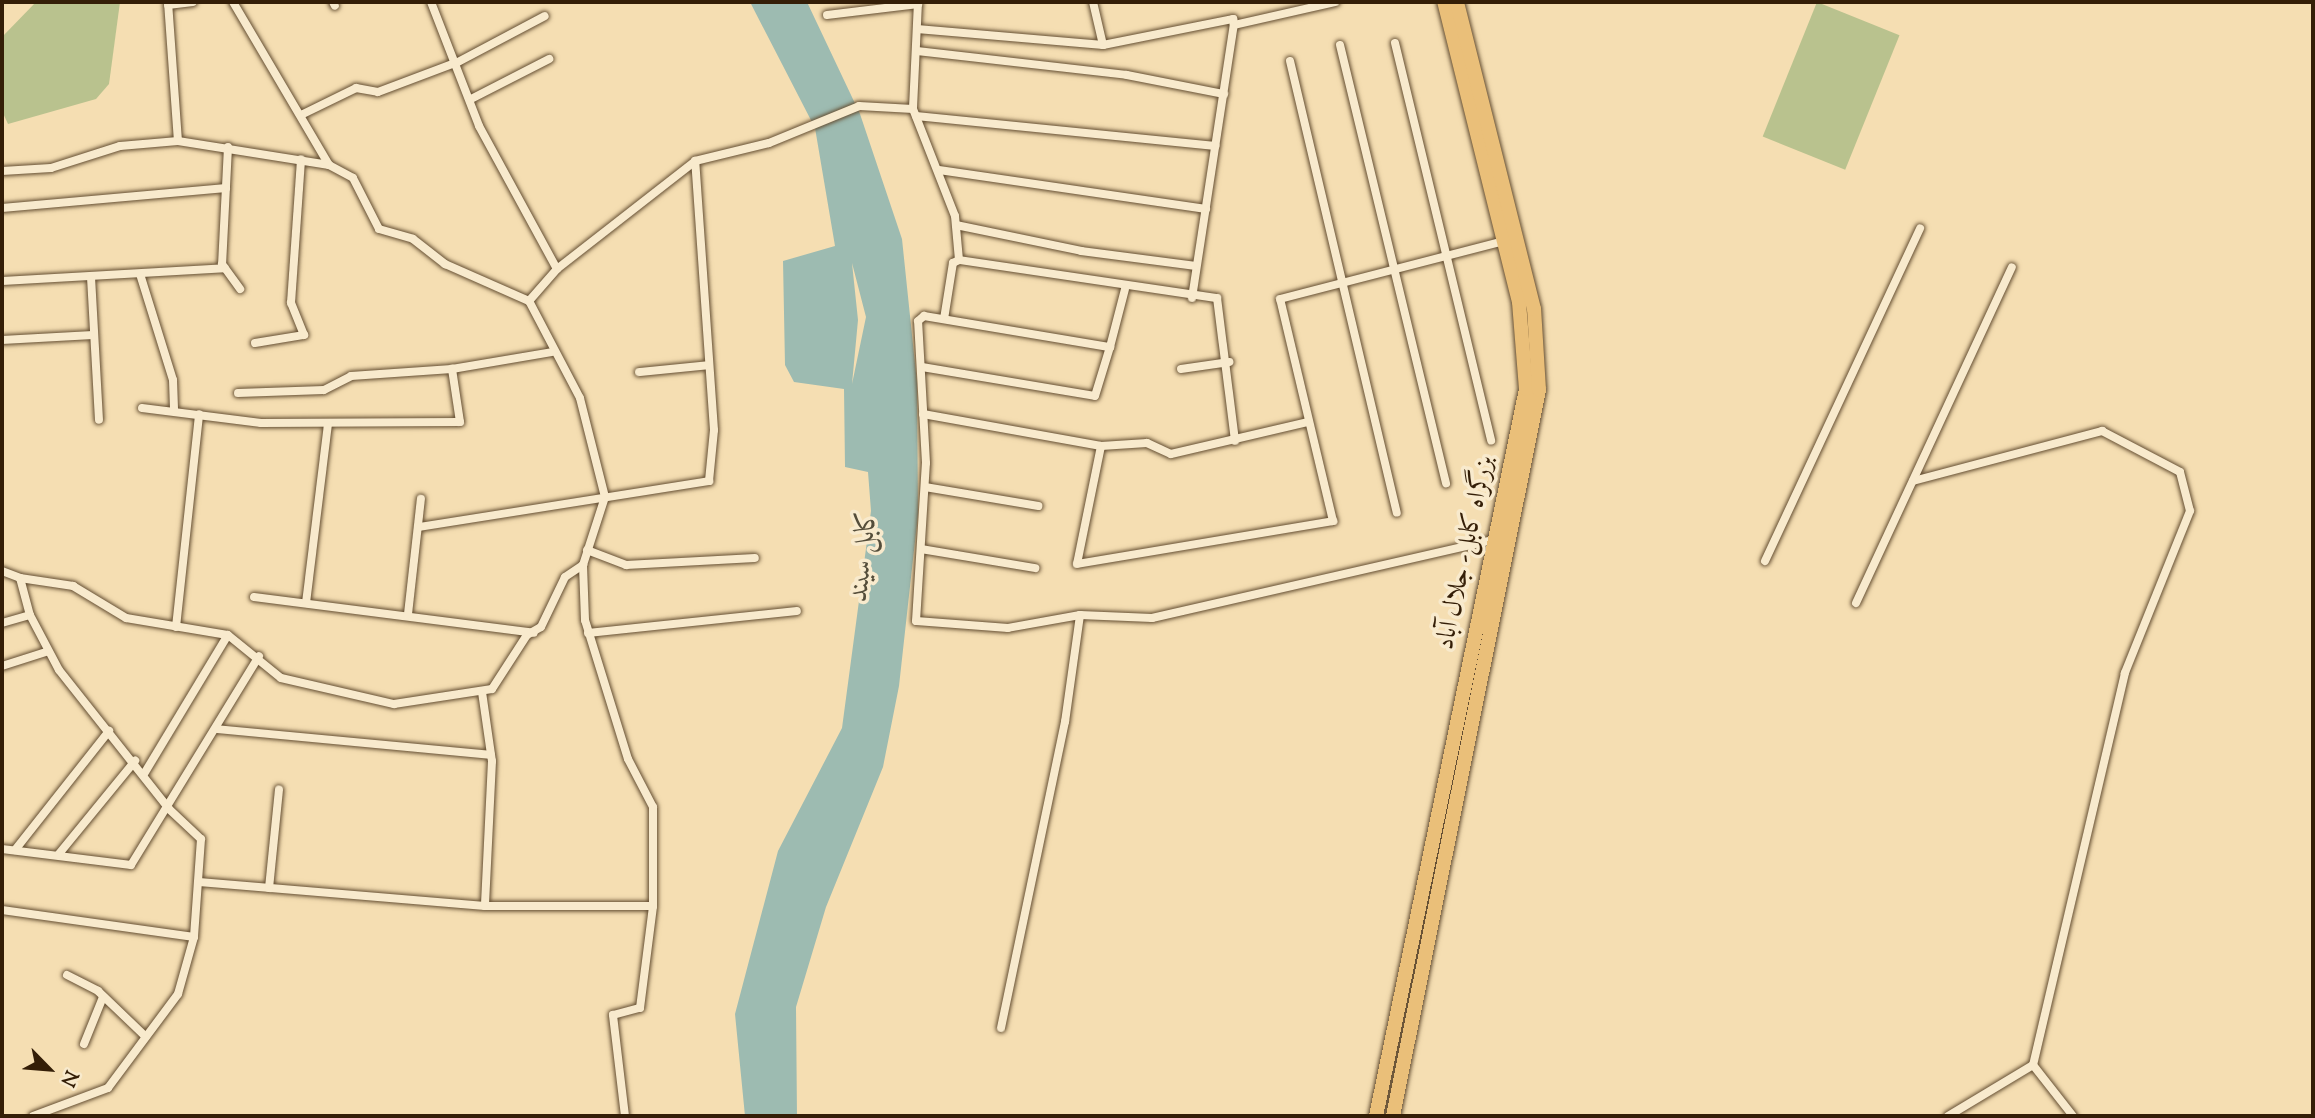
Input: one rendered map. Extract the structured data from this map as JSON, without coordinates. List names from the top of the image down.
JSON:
{
  "streets": {
    "highway": ["بزرگراه کابل- جلال آباد"]
  },
  "water": ["کابل سيند"],
  "north": "bottom right"
}
